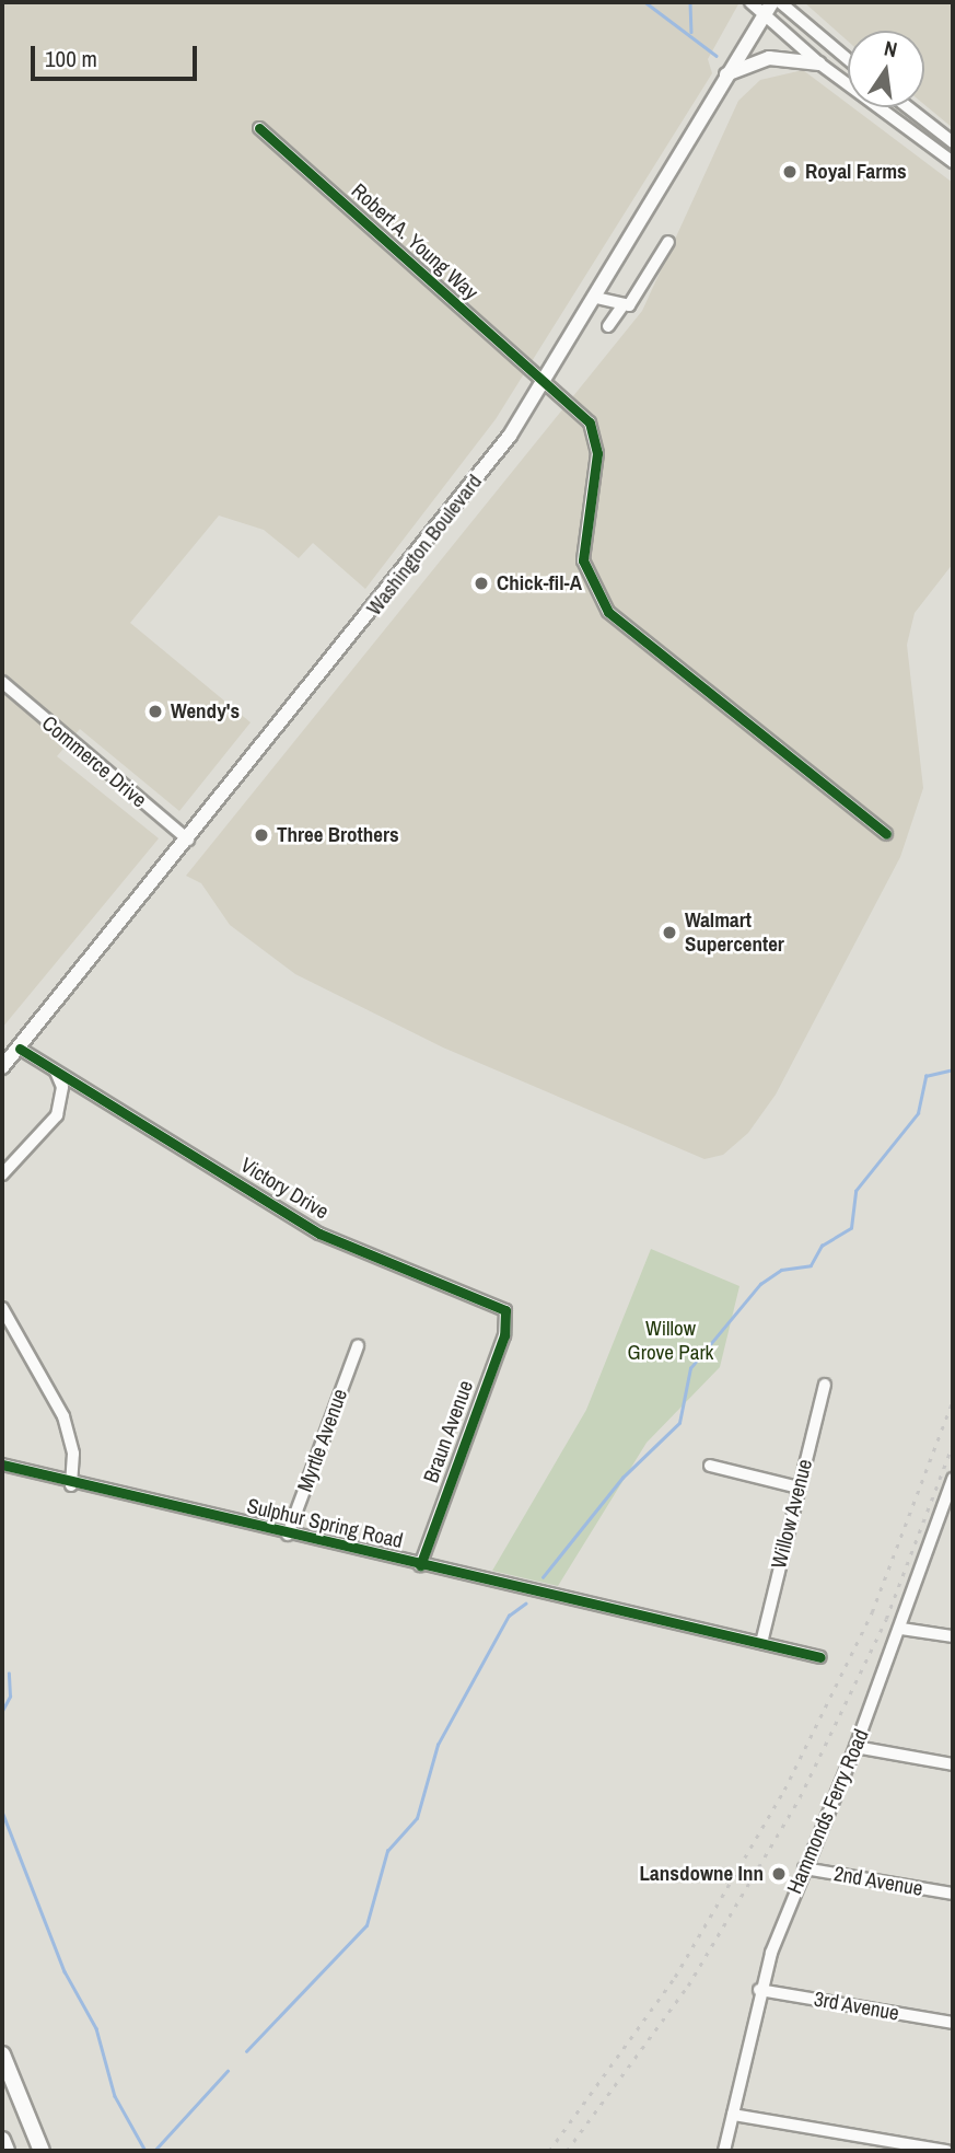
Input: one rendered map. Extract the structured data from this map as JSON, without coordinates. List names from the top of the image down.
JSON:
{
  "streets": {
    "main road": ["Washington Boulevard"],
    "street": [
      "Robert A. Young Way",
      "Commerce Drive",
      "Victory Drive",
      "Braun Avenue",
      "Myrtle Avenue",
      "Willow Avenue",
      "Sulphur Spring Road",
      "Hammonds Ferry Road",
      "2nd Avenue",
      "3rd Avenue"
    ]
  },
  "crossings": [
    ["Robert A. Young Way", "Washington Boulevard"],
    ["Washington Boulevard", "Commerce Drive"],
    ["Victory Drive", "Braun Avenue"],
    ["Braun Avenue", "Sulphur Spring Road"],
    ["Myrtle Avenue", "Sulphur Spring Road"],
    ["Willow Avenue", "Sulphur Spring Road"],
    ["Hammonds Ferry Road", "2nd Avenue"],
    ["Hammonds Ferry Road", "3rd Avenue"]
  ],
  "parks": ["Willow Grove Park"],
  "places": [
    "Royal Farms",
    "Chick-fil-A",
    "Wendy's",
    "Three Brothers",
    "Walmart Supercenter",
    "Lansdowne Inn"
  ],
  "scale_bar": "100 m",
  "north": "top"
}
